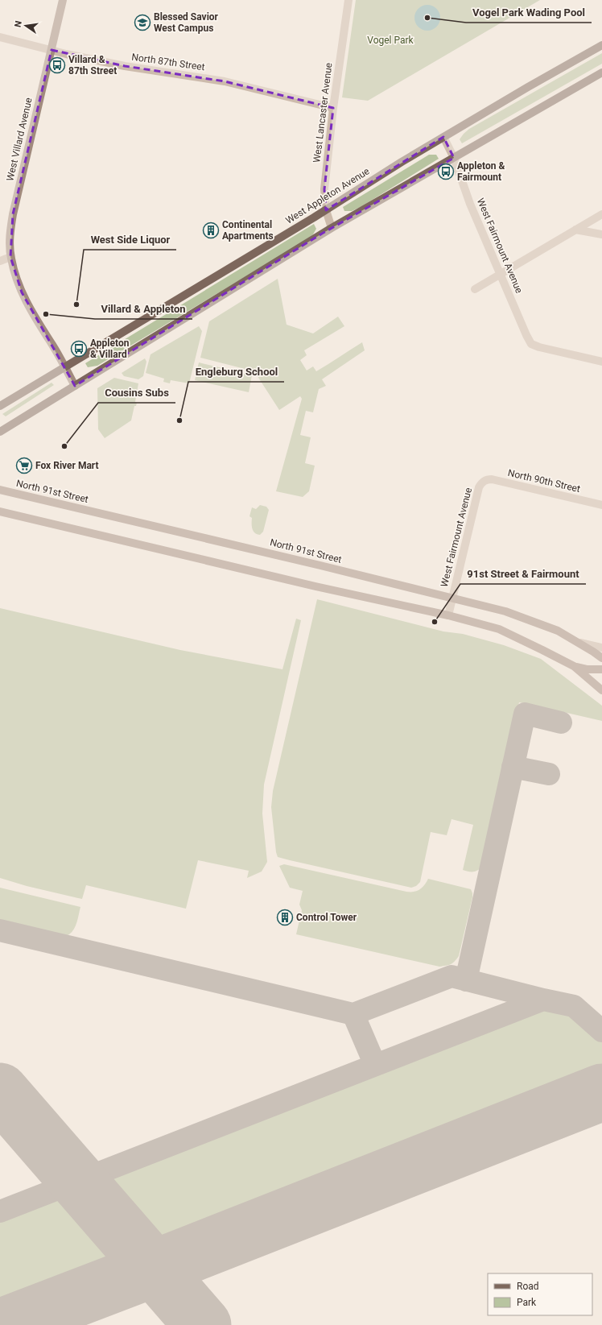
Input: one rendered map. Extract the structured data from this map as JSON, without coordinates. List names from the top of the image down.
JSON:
{
  "streets": {
    "main road": ["West Villard Avenue", "West Appleton Avenue", "North 91st Street"],
    "street": [
      "North 87th Street",
      "West Lancaster Avenue",
      "West Fairmount Avenue",
      "North 90th Street"
    ]
  },
  "crossings": [
    ["North 87th Street", "West Lancaster Avenue"],
    ["North 87th Street", "West Villard Avenue"],
    ["West Lancaster Avenue", "West Appleton Avenue"],
    ["West Villard Avenue", "West Appleton Avenue"],
    ["West Appleton Avenue", "West Fairmount Avenue"],
    ["West Fairmount Avenue", "North 90th Street"],
    ["West Fairmount Avenue", "North 91st Street"]
  ],
  "parks": ["Vogel Park"],
  "places": {
    "other": [
      "Vogel Park Wading Pool",
      "West Side Liquor",
      "Villard & Appleton",
      "Engleburg School",
      "Cousins Subs",
      "91st Street & Fairmount"
    ],
    "school or university": ["Blessed Savior West Campus"],
    "bus stop": ["Villard & 87th Street", "Appleton & Fairmount", "Appleton & Villard"],
    "building": ["Continental Apartments", "Control Tower"],
    "supermarket": ["Fox River Mart"]
  },
  "legend": ["Road", "Park"],
  "north": "left"
}
